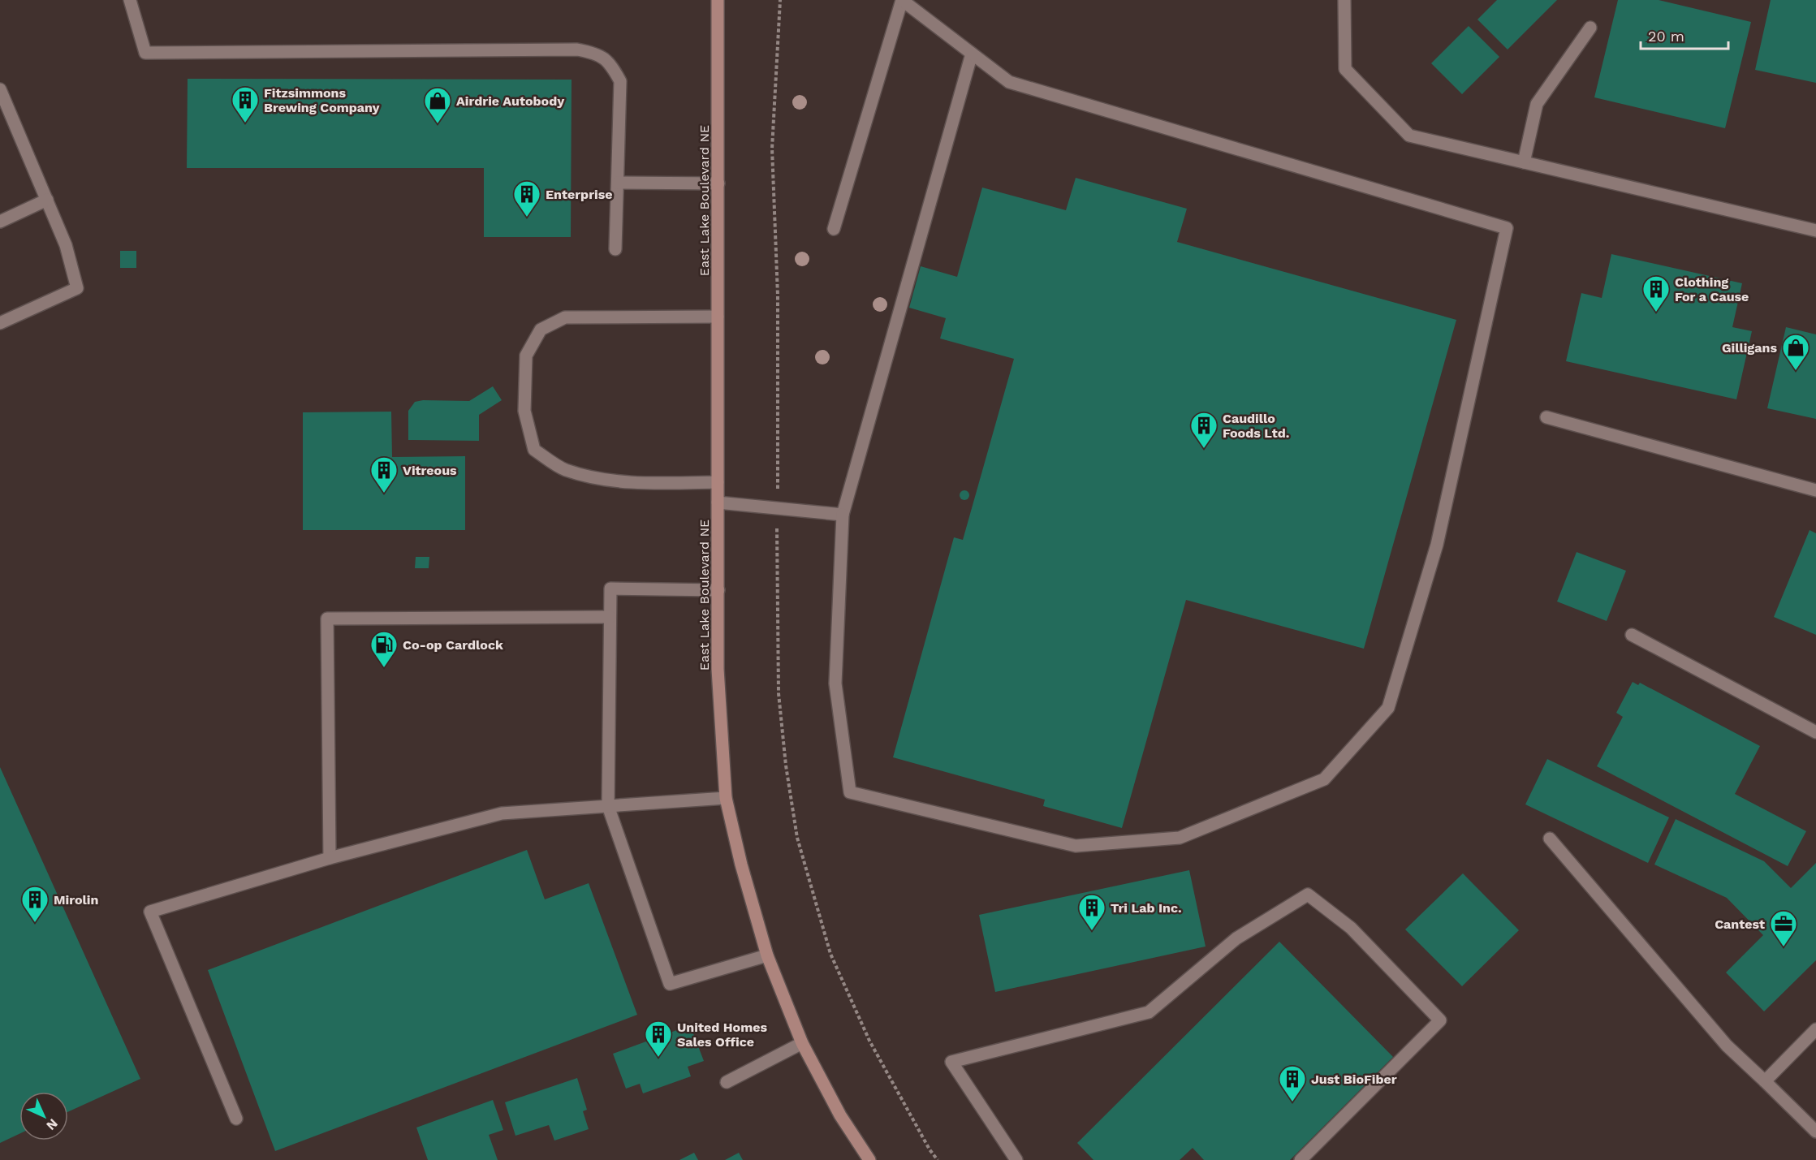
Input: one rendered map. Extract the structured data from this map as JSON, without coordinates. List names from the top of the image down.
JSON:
{
  "streets": {
    "main road": ["East Lake Boulevard NE"]
  },
  "places": {
    "building": [
      "Fitzsimmons Brewing Company",
      "Enterprise",
      "Clothing For a Cause",
      "Caudillo Foods Ltd.",
      "Vitreous",
      "Mirolin",
      "Tri Lab Inc.",
      "United Homes Sales Office",
      "Just BioFiber"
    ],
    "shop": ["Airdrie Autobody", "Gilligans"],
    "fuel station": ["Co-op Cardlock"],
    "office": ["Cantest"]
  },
  "scale_bar": "20 m",
  "north": "bottom right"
}
